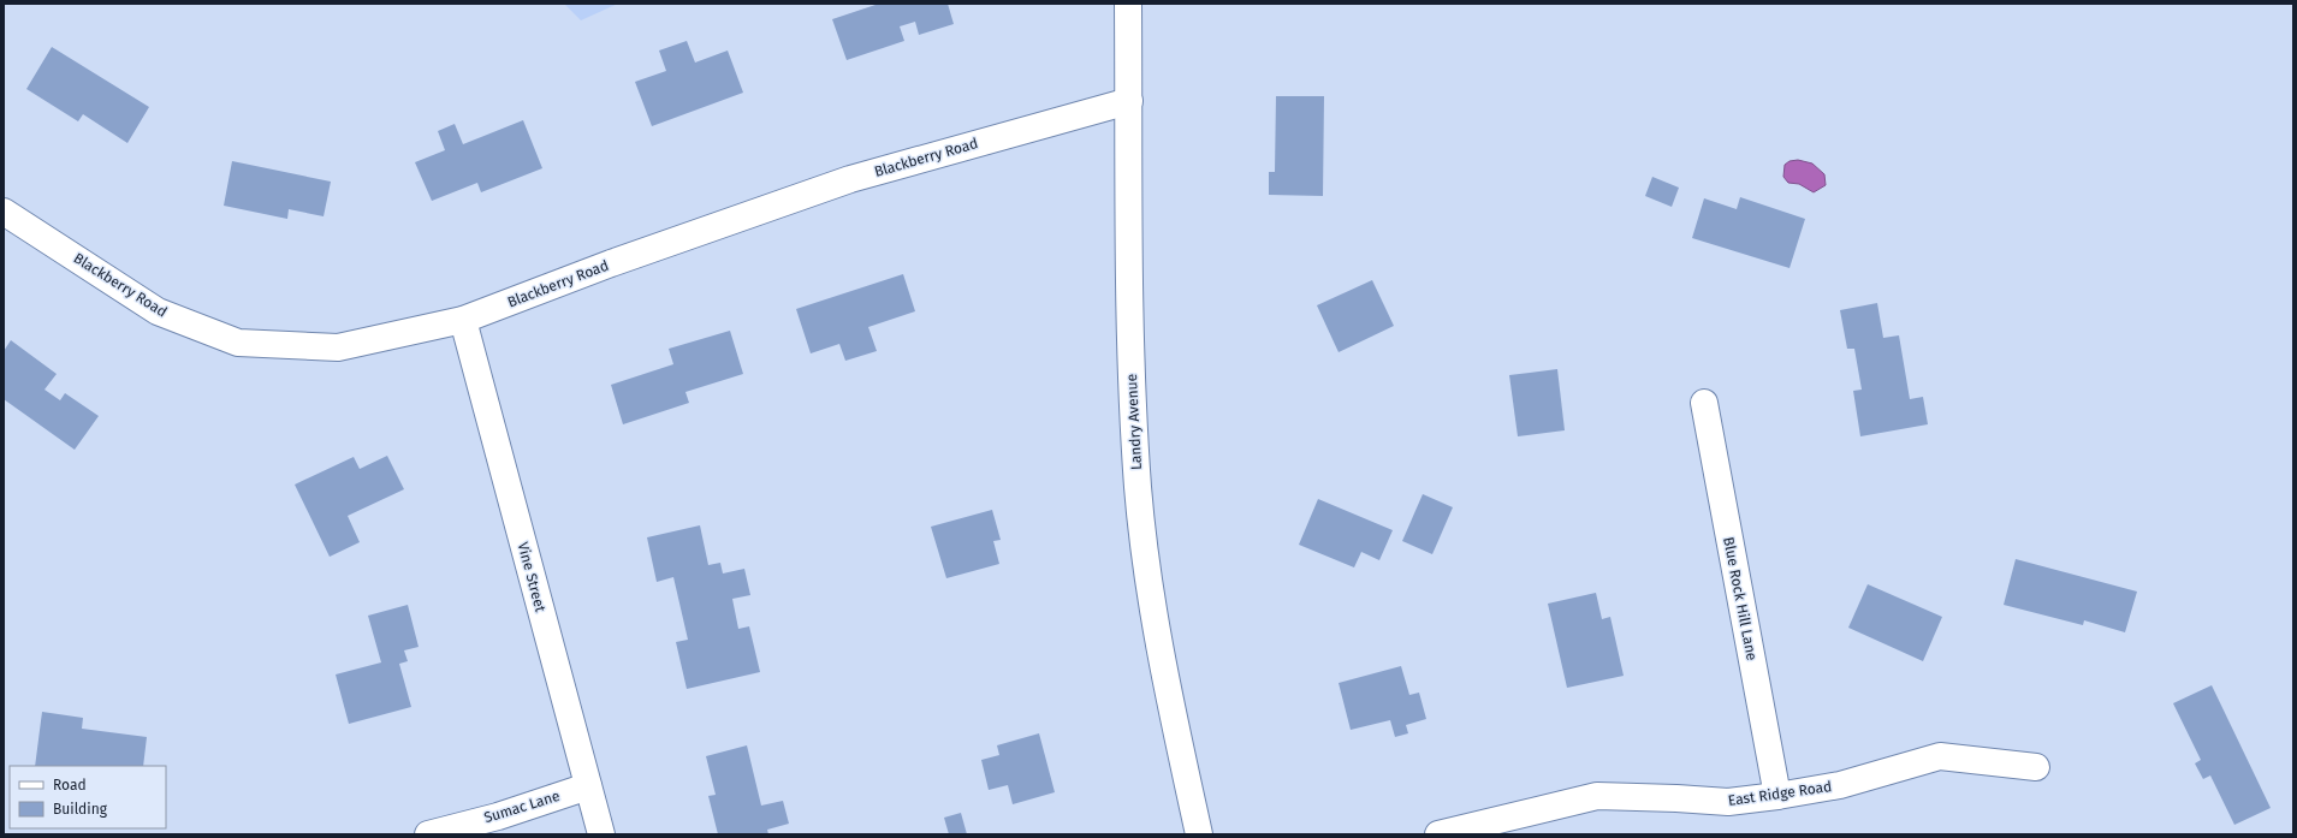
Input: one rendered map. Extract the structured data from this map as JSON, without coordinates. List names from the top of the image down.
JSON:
{
  "streets": {
    "street": [
      "Blackberry Road",
      "Landry Avenue",
      "Vine Street",
      "Blue Rock Hill Lane",
      "East Ridge Road",
      "Sumac Lane"
    ]
  },
  "crossings": [
    ["Blackberry Road", "Landry Avenue"],
    ["Blackberry Road", "Vine Street"],
    ["Vine Street", "Sumac Lane"],
    ["Blue Rock Hill Lane", "East Ridge Road"]
  ],
  "legend": ["Road", "Building"]
}
